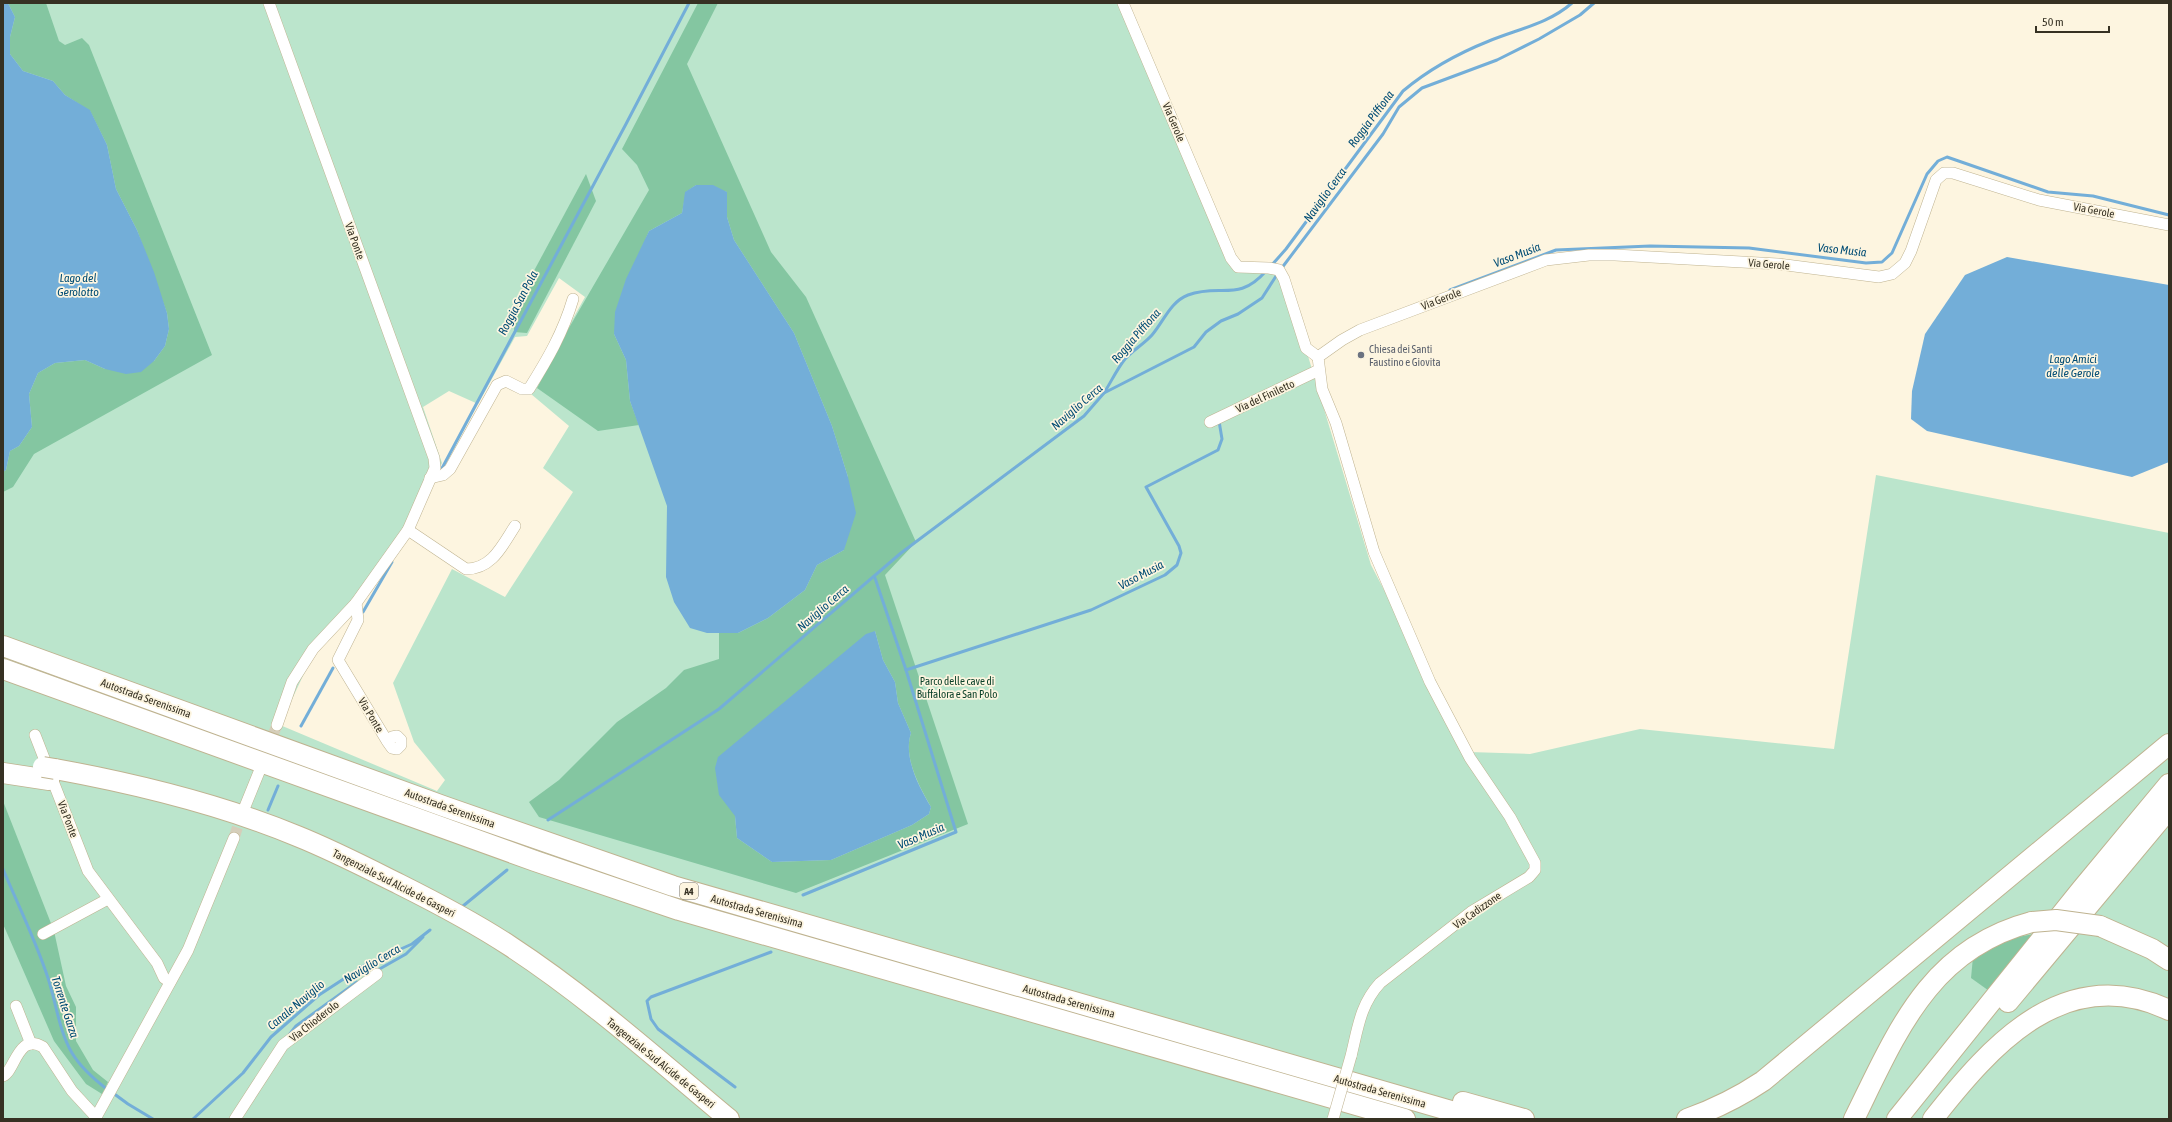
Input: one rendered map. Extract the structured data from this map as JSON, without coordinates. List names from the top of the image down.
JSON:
{
  "streets": {
    "highway": ["Autostrada Serenissima", "Tangenziale Sud Alcide de Gasperi", "A4"],
    "street": [
      "Via Gerole",
      "Via Ponte",
      "Via del Finiletto",
      "Via Cadizzone",
      "Via Chioderolo"
    ]
  },
  "crossings": [
    ["Via del Finiletto", "Via Cadizzone"]
  ],
  "water": [
    "Roggia Piffiona",
    "Naviglio Cerca",
    "Vaso Musia",
    "Lago del Gerolotto",
    "Roggia San Pola",
    "Lago Amici delle Gerole",
    "Canale Naviglio",
    "Torrente Garza"
  ],
  "parks": ["Parco delle cave di Buffalora e San Polo"],
  "places": ["Chiesa dei Santi Faustino e Giovita"],
  "scale_bar": "50 m"
}
